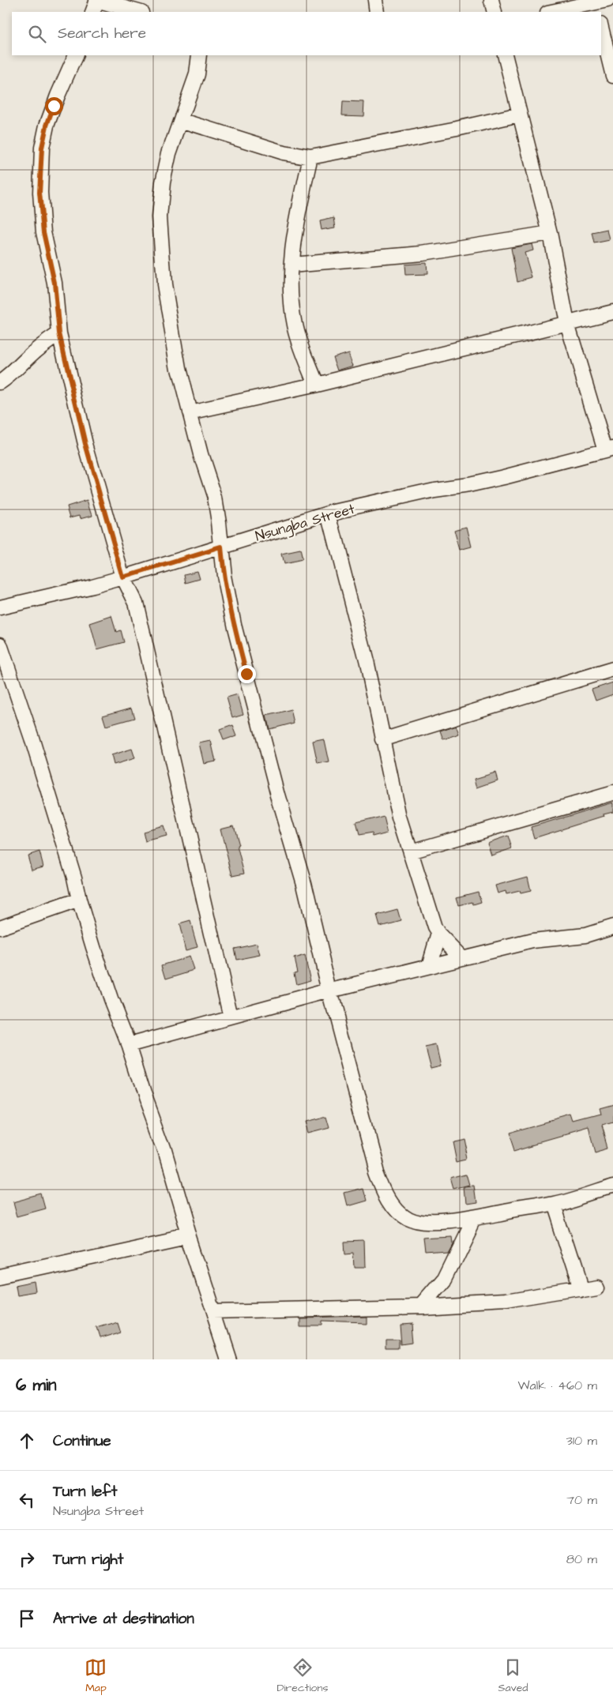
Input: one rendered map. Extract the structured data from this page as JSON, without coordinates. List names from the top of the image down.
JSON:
{
  "streets": {
    "street": ["Nsungba Street"]
  },
  "page": {
    "search": "Search here",
    "heading": ["6 min", "Walk · 460 m"],
    "list": [
      ["Continue", "310 m"],
      ["Turn left", "Nsungba Street", "70 m"],
      ["Turn right", "80 m"],
      "Arrive at destination"
    ],
    "nav": ["Map", "Directions", "Saved"]
  }
}
